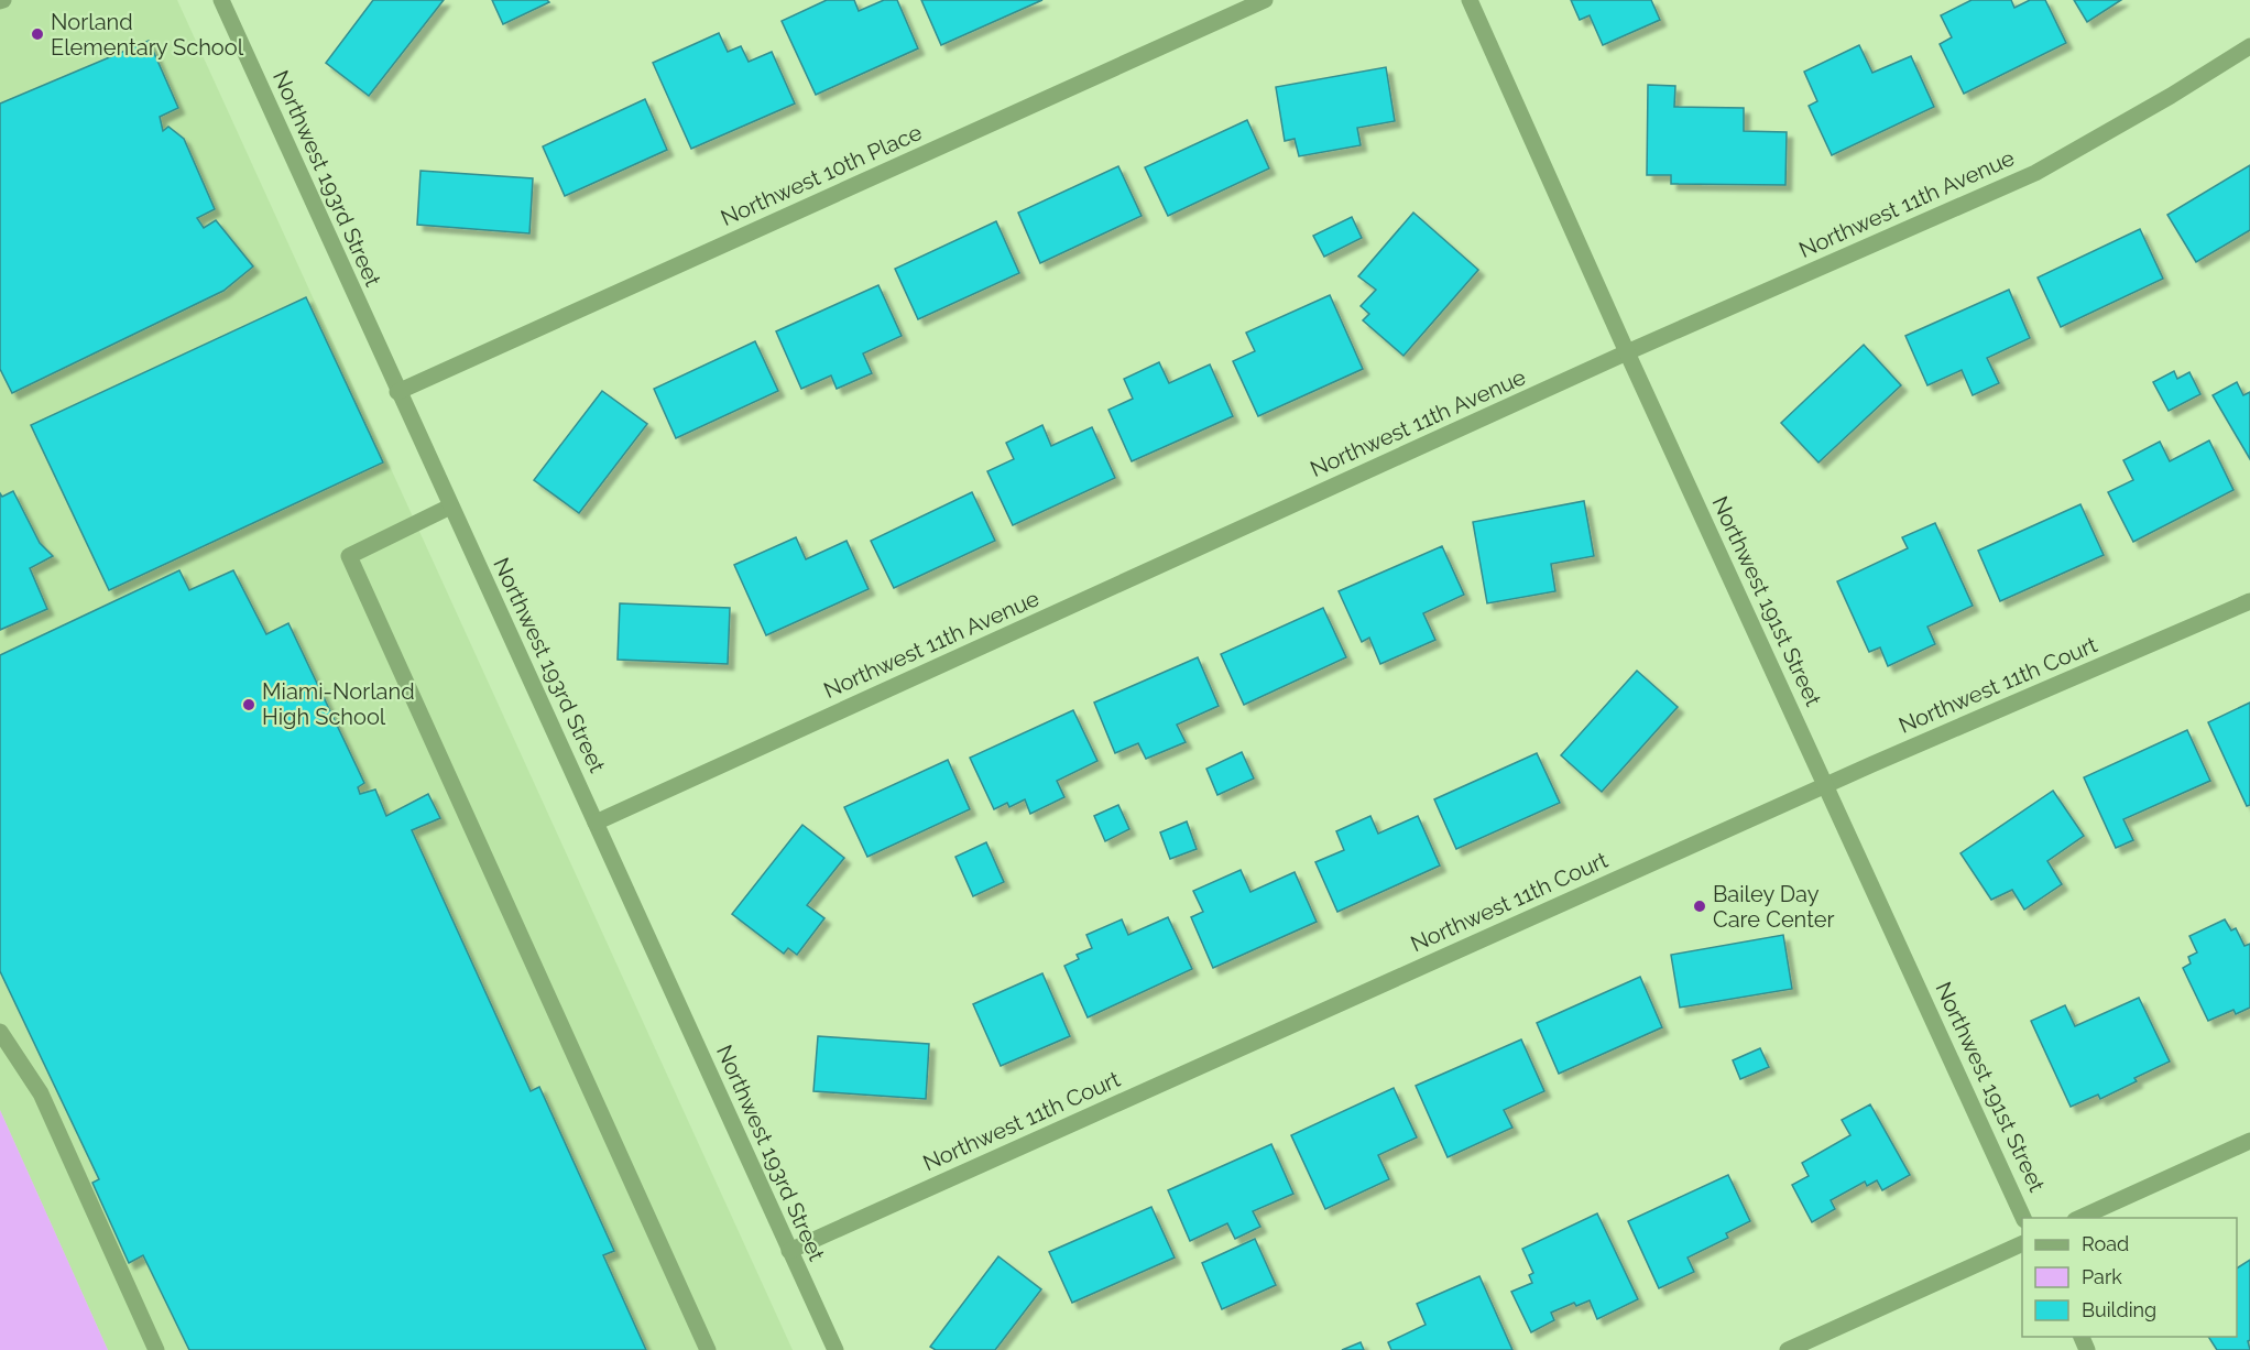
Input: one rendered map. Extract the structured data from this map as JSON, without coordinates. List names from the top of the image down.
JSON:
{
  "streets": {
    "street": [
      "Northwest 10th Place",
      "Northwest 193rd Street",
      "Northwest 11th Avenue",
      "Northwest 191st Street",
      "Northwest 11th Court"
    ]
  },
  "crossings": [
    ["Northwest 10th Place", "Northwest 193rd Street"],
    ["Northwest 193rd Street", "Northwest 11th Avenue"],
    ["Northwest 193rd Street", "Northwest 11th Court"],
    ["Northwest 11th Avenue", "Northwest 191st Street"],
    ["Northwest 191st Street", "Northwest 11th Court"]
  ],
  "places": ["Norland Elementary School", "Miami-Norland High School", "Bailey Day Care Center"],
  "legend": ["Road", "Park", "Building"]
}
